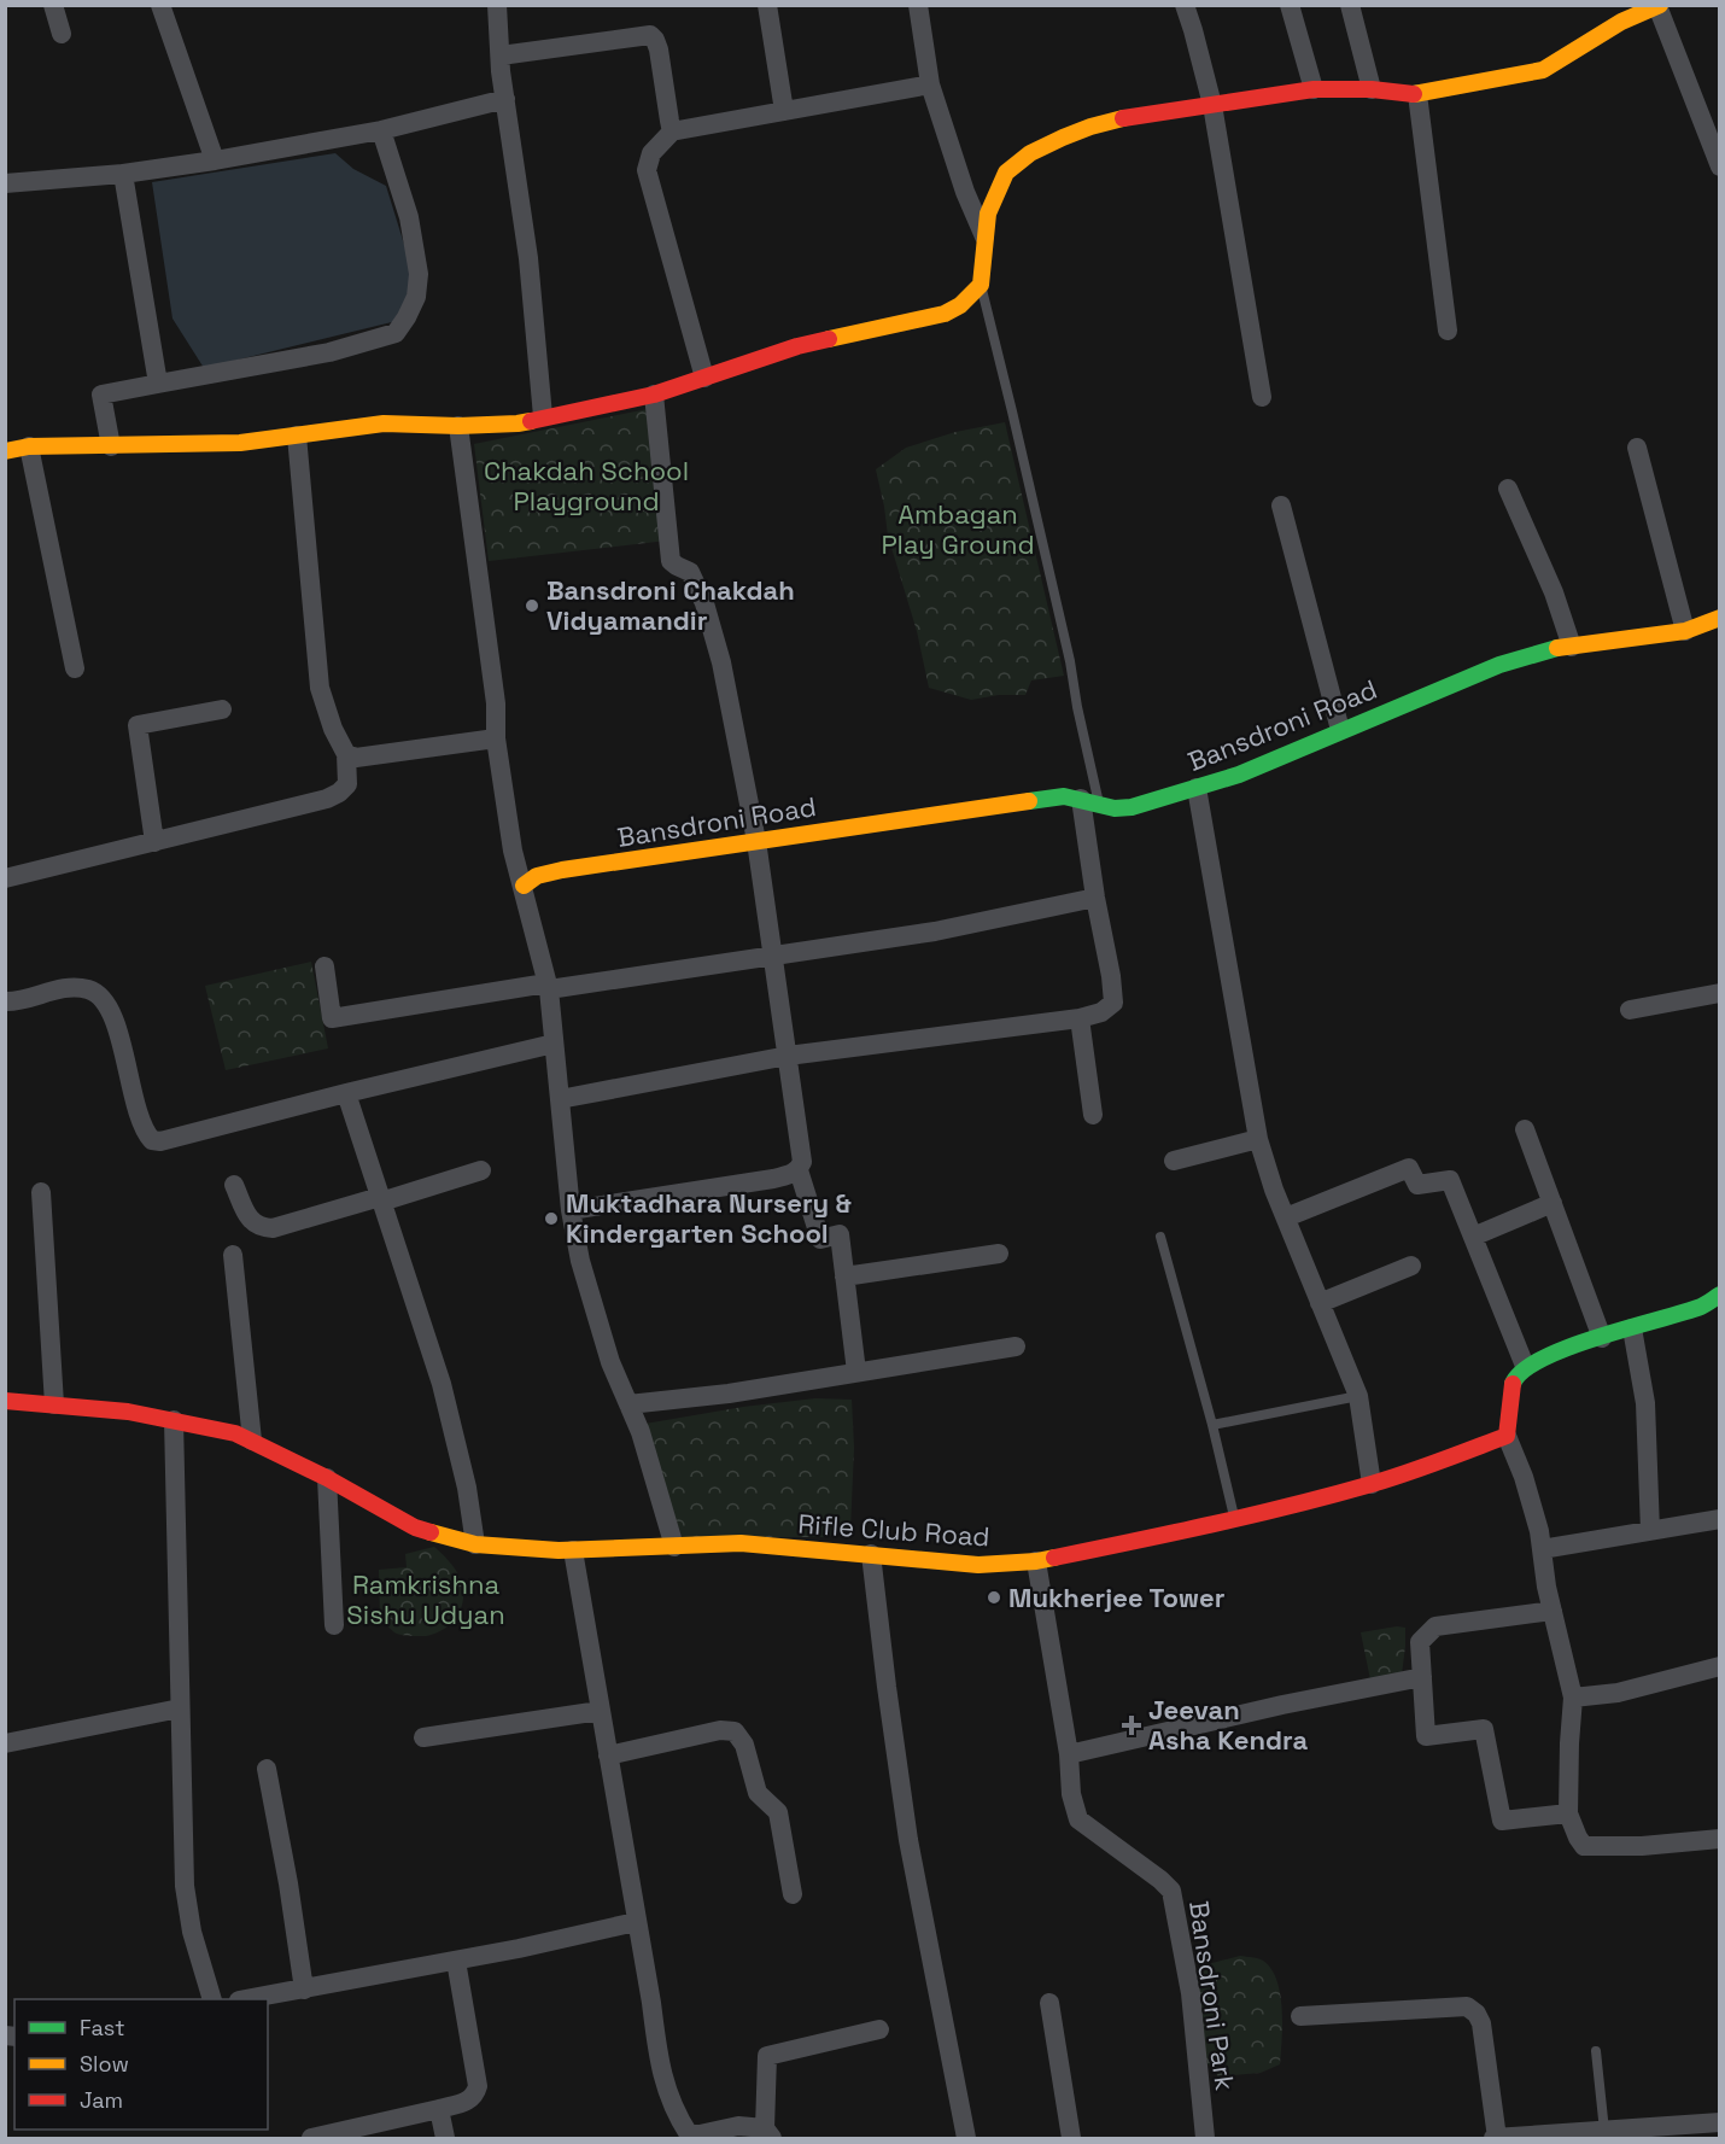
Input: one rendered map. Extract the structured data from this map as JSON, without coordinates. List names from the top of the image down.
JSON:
{
  "streets": {
    "street": ["Bansdroni Road", "Rifle Club Road", "Bansdroni Park"]
  },
  "crossings": [
    ["Rifle Club Road", "Bansdroni Park"]
  ],
  "parks": ["Chakdah School Playground", "Ambagan Play Ground", "Ramkrishna Sishu Udyan"],
  "places": {
    "other": ["Bansdroni Chakdah Vidyamandir", "Muktadhara Nursery & Kindergarten School", "Mukherjee Tower"],
    "health": ["Jeevan Asha Kendra"]
  },
  "legend": ["Fast", "Slow", "Jam"]
}
